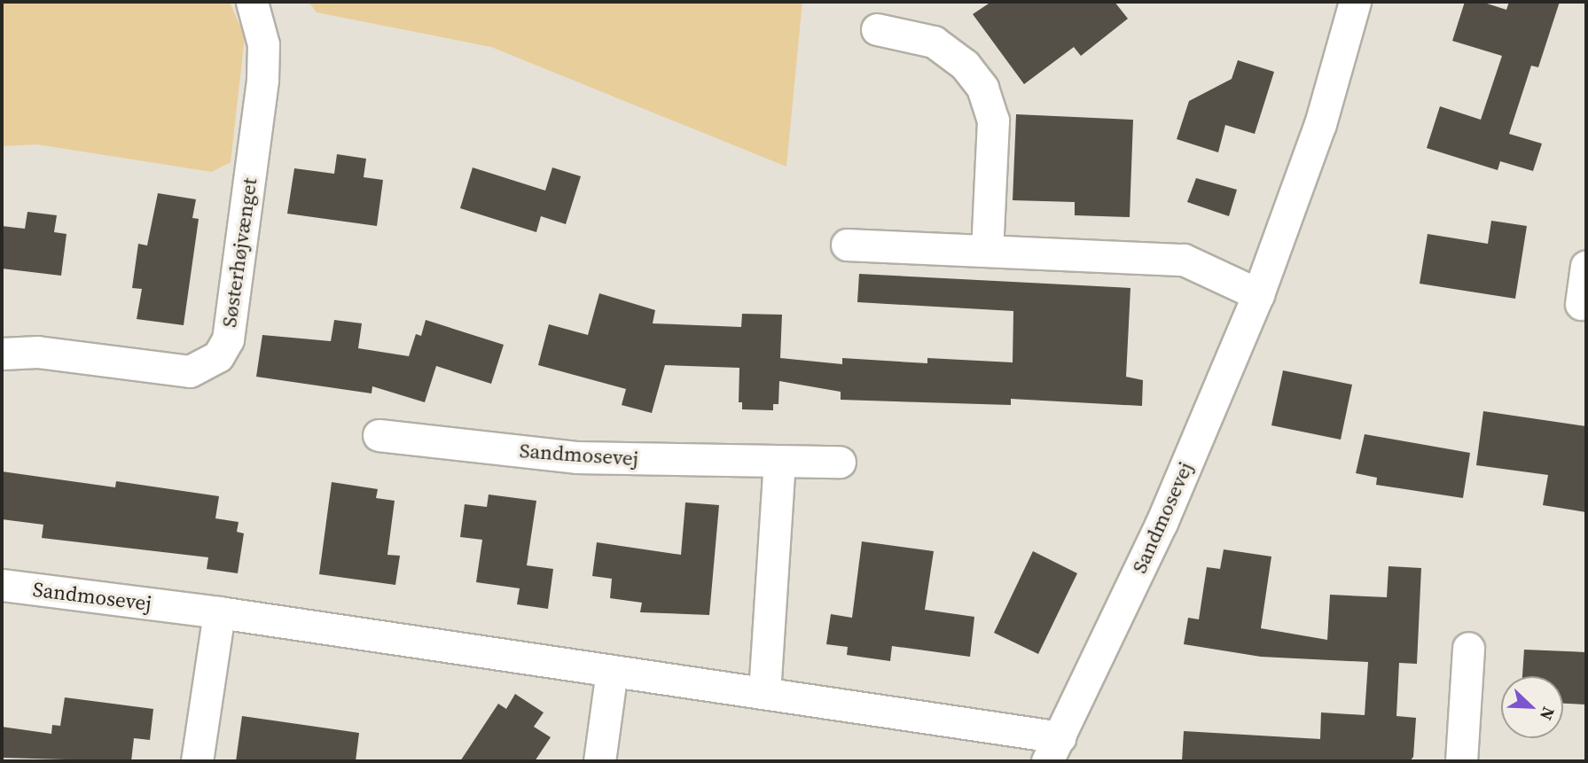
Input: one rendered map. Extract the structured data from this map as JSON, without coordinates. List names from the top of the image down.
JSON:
{
  "streets": {
    "street": ["Søsterhøjvænget", "Sandmosevej"]
  },
  "north": "bottom right"
}
